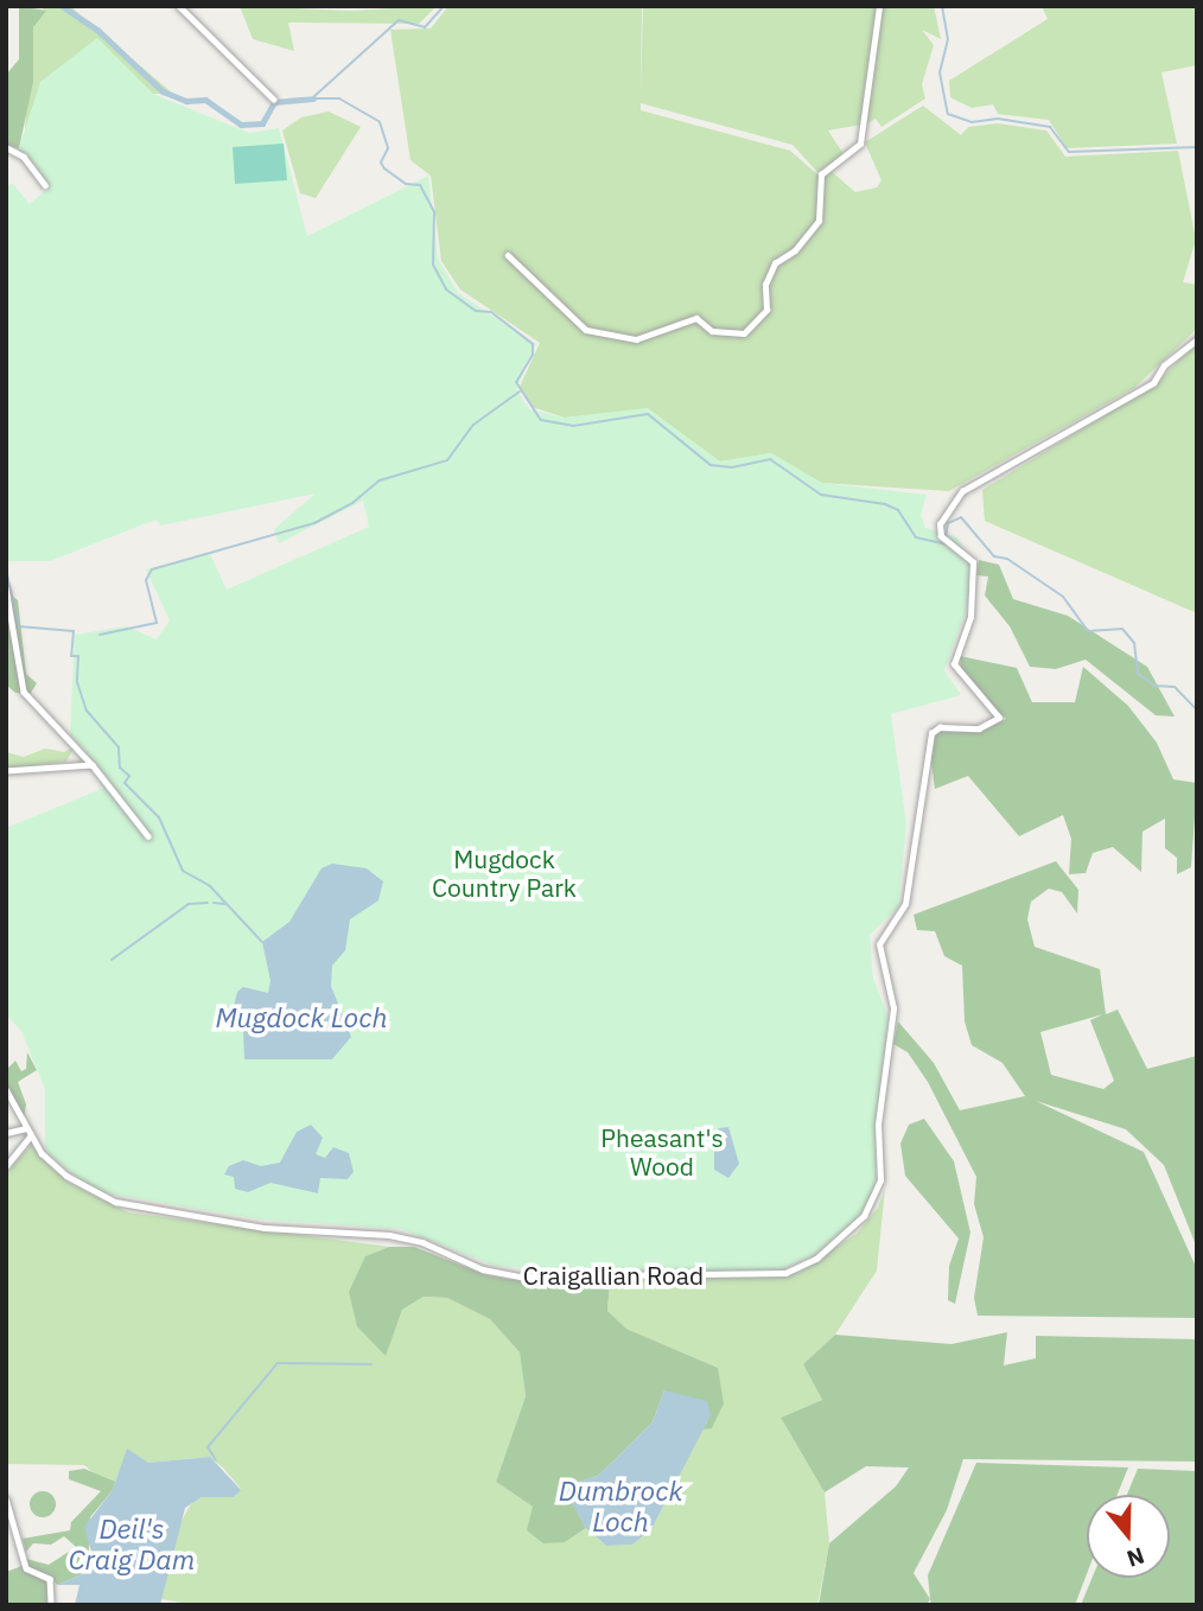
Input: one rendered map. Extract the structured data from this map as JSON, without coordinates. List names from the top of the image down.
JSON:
{
  "streets": {
    "street": ["Craigallian Road"]
  },
  "water": ["Mugdock Loch", "Dumbrock Loch", "Deil's Craig Dam"],
  "parks": ["Mugdock Country Park", "Pheasant's Wood"],
  "north": "bottom"
}
